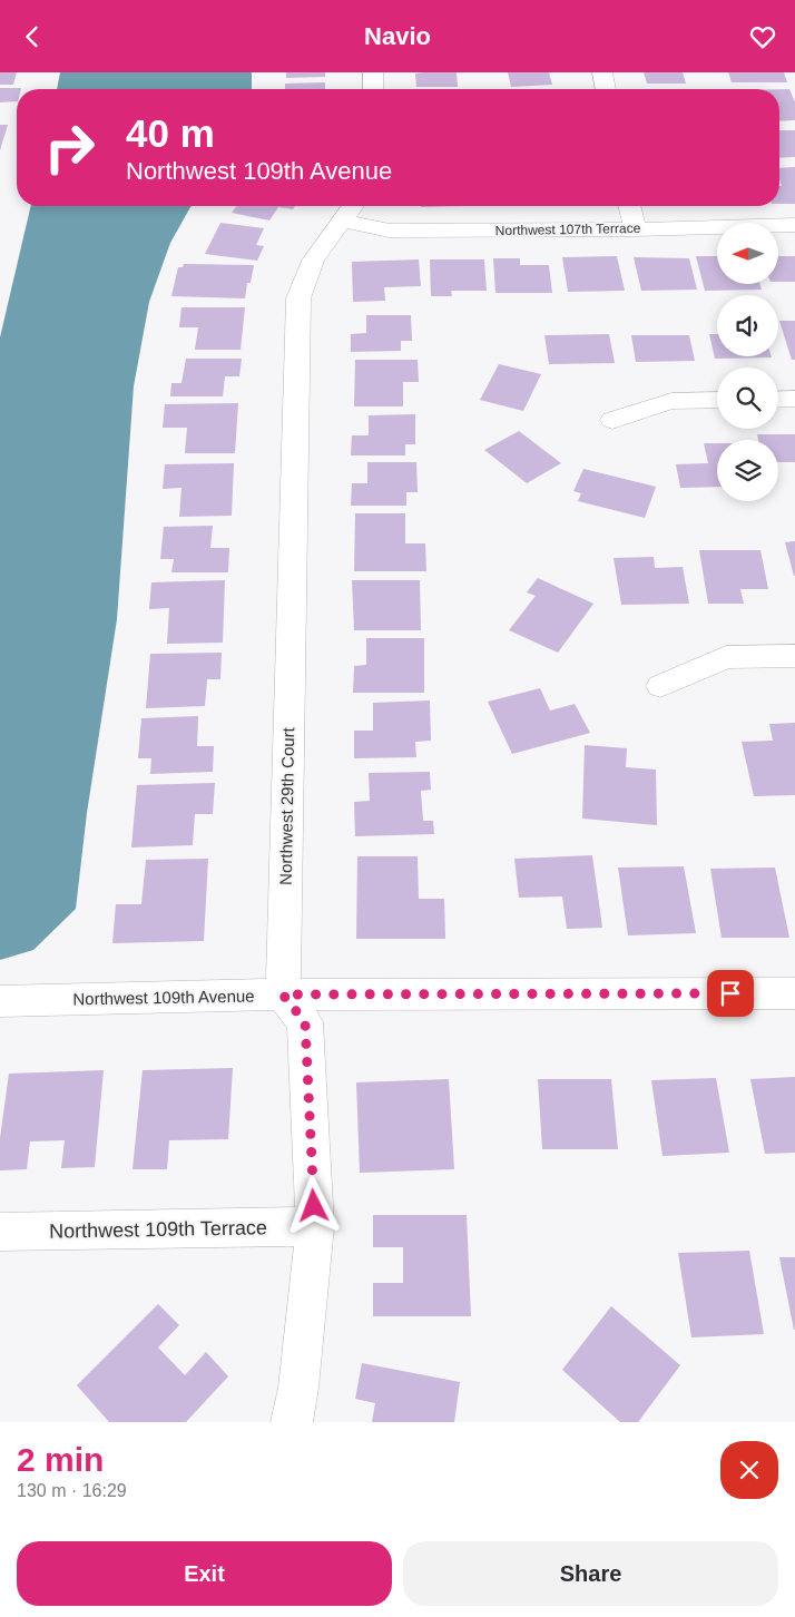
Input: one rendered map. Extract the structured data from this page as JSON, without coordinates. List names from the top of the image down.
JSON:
{
  "streets": {
    "street": [
      "Northwest 107th Terrace",
      "Northwest 29th Court",
      "Northwest 109th Avenue",
      "Northwest 109th Terrace"
    ]
  },
  "crossings": [
    ["Northwest 107th Terrace", "Northwest 29th Court"],
    ["Northwest 29th Court", "Northwest 109th Avenue"]
  ],
  "north": "left",
  "page": {
    "header": "Navio",
    "turn": ["40 m", "Northwest 109th Avenue"],
    "heading": ["2 min", "130 m · 16:29"],
    "buttons": ["Exit", "Share"]
  }
}
